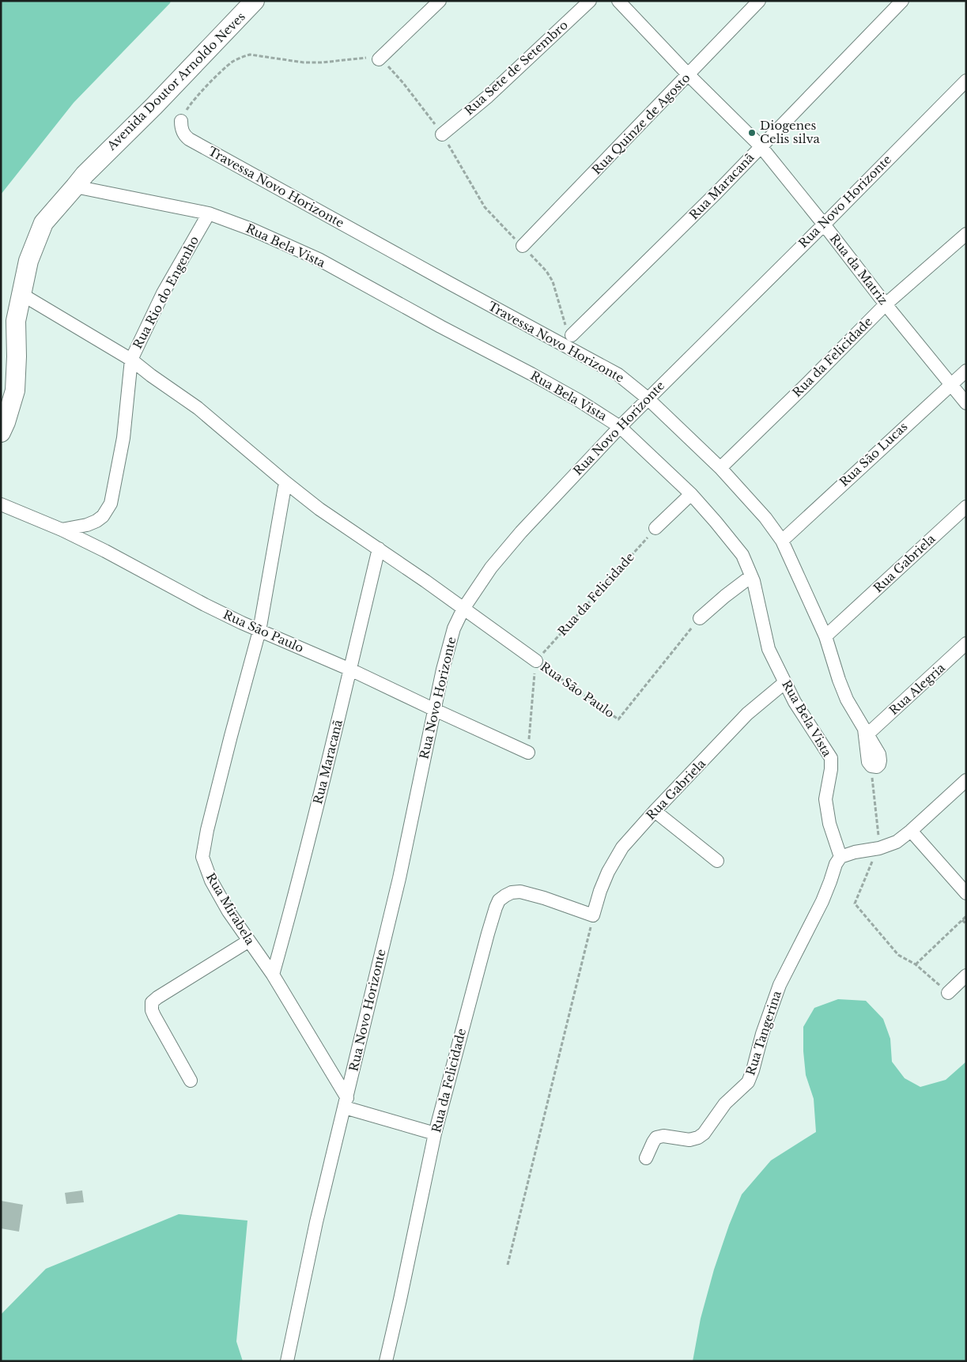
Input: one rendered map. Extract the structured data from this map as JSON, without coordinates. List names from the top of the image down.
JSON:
{
  "streets": {
    "main road": ["Avenida Doutor Arnoldo Neves"],
    "street": [
      "Rua Sete de Setembro",
      "Rua Quinze de Agosto",
      "Rua Maracanã",
      "Travessa Novo Horizonte",
      "Rua Novo Horizonte",
      "Rua Bela Vista",
      "Rua da Matriz",
      "Rua Rio do Engenho",
      "Rua da Felicidade",
      "Rua São Lucas",
      "Rua Gabriela",
      "Rua São Paulo",
      "Rua Alegria",
      "Rua Mirabela",
      "Rua Tangerina"
    ]
  },
  "crossings": [
    ["Avenida Doutor Arnoldo Neves", "Rua Bela Vista"],
    ["Rua Quinze de Agosto", "Rua da Matriz"],
    ["Rua Maracanã", "Rua da Matriz"],
    ["Rua Maracanã", "Rua São Paulo"],
    ["Rua Maracanã", "Rua Mirabela"],
    ["Travessa Novo Horizonte", "Rua Novo Horizonte"],
    ["Travessa Novo Horizonte", "Rua da Felicidade"],
    ["Travessa Novo Horizonte", "Rua São Lucas"],
    ["Travessa Novo Horizonte", "Rua Gabriela"],
    ["Travessa Novo Horizonte", "Rua Alegria"],
    ["Rua Novo Horizonte", "Rua Bela Vista"],
    ["Rua Novo Horizonte", "Rua da Matriz"],
    ["Rua Novo Horizonte", "Rua São Paulo"],
    ["Rua Novo Horizonte", "Rua Mirabela"],
    ["Rua Bela Vista", "Rua Rio do Engenho"],
    ["Rua Bela Vista", "Rua Gabriela"],
    ["Rua Bela Vista", "Rua Tangerina"],
    ["Rua da Matriz", "Rua da Felicidade"],
    ["Rua da Matriz", "Rua São Lucas"],
    ["Rua Rio do Engenho", "Rua São Paulo"],
    ["Rua da Felicidade", "Rua Gabriela"],
    ["Rua da Felicidade", "Rua São Paulo"],
    ["Rua São Paulo", "Rua Mirabela"]
  ],
  "places": ["Diogenes Celis silva"]
}
